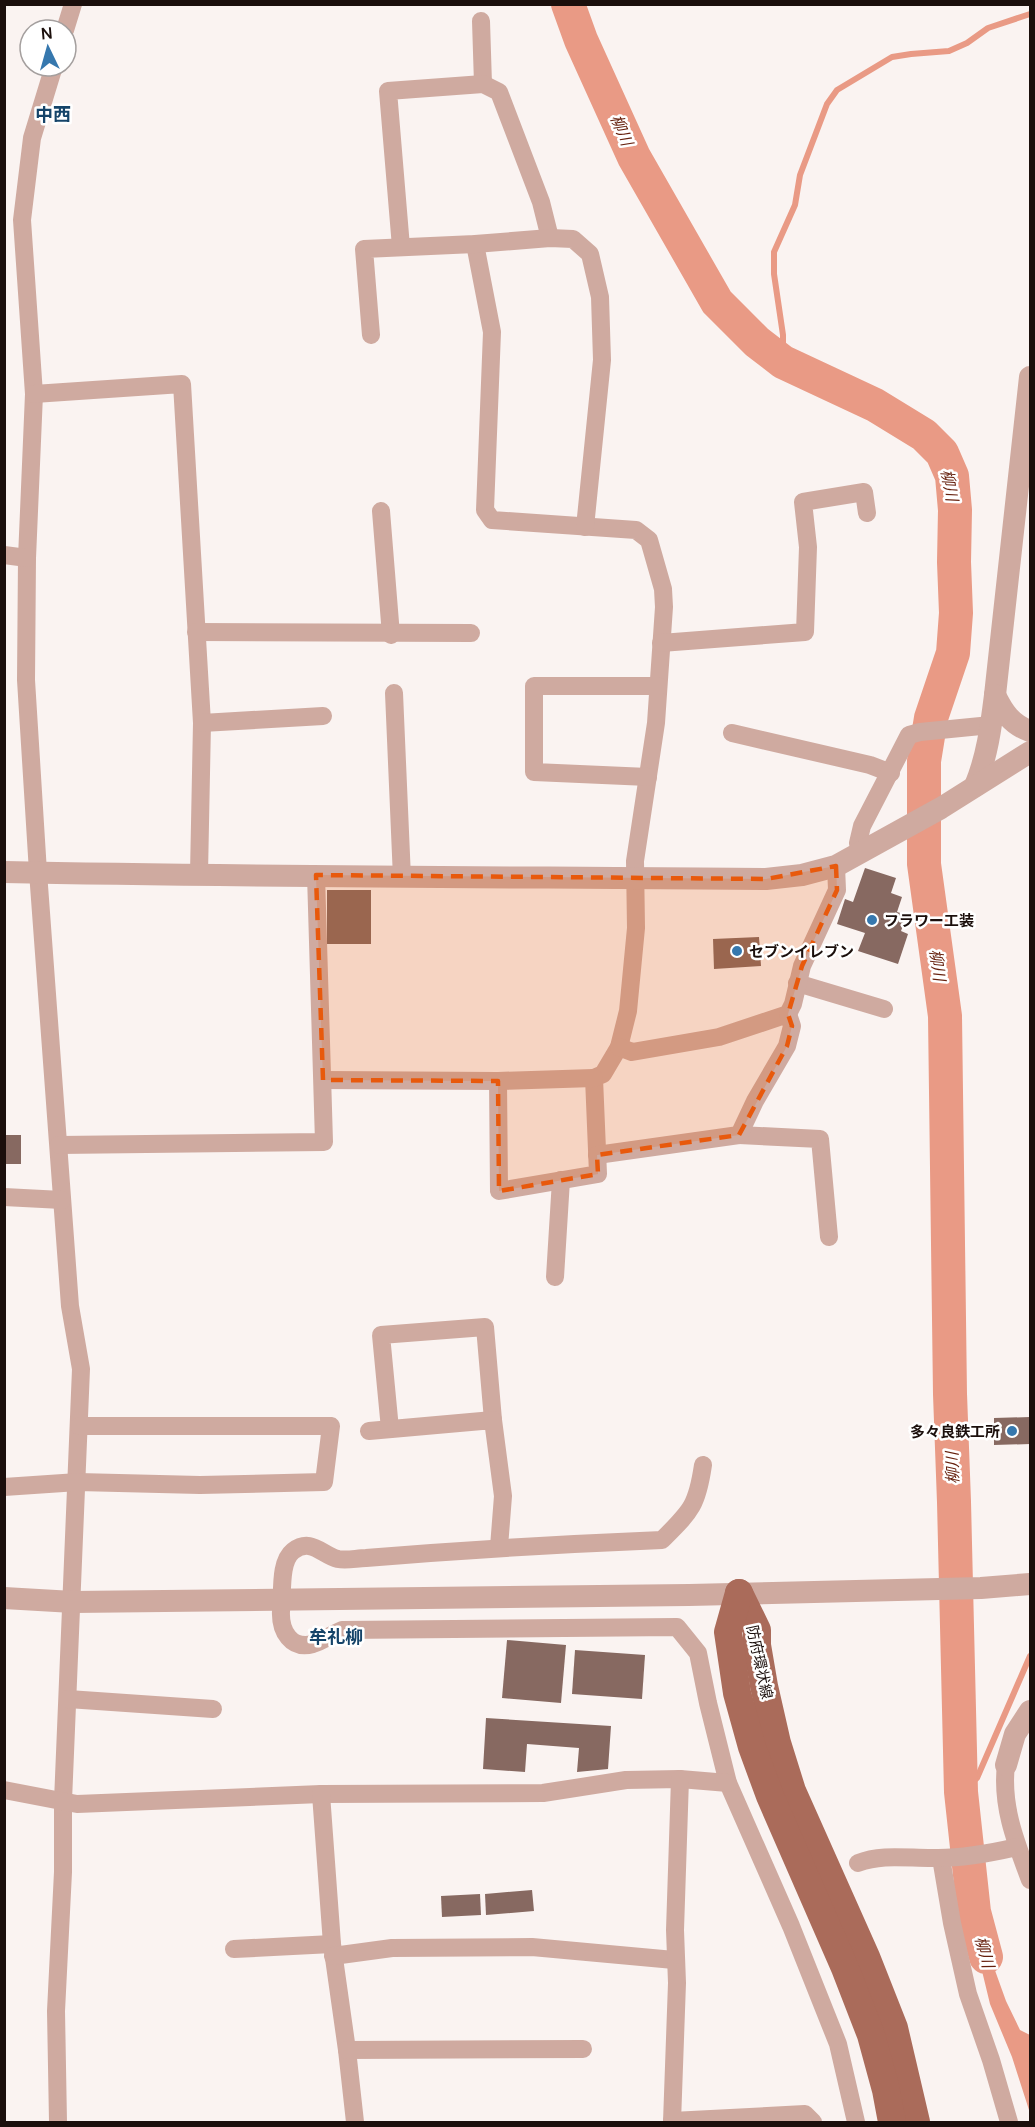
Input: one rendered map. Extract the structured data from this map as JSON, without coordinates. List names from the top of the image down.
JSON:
{
  "streets": {
    "main road": ["防府環状線"]
  },
  "districts": ["中西", "牟礼柳"],
  "water": ["柳川"],
  "places": ["フラワー工装", "セブンイレブン", "多々良鉄工所"],
  "north": "top"
}
